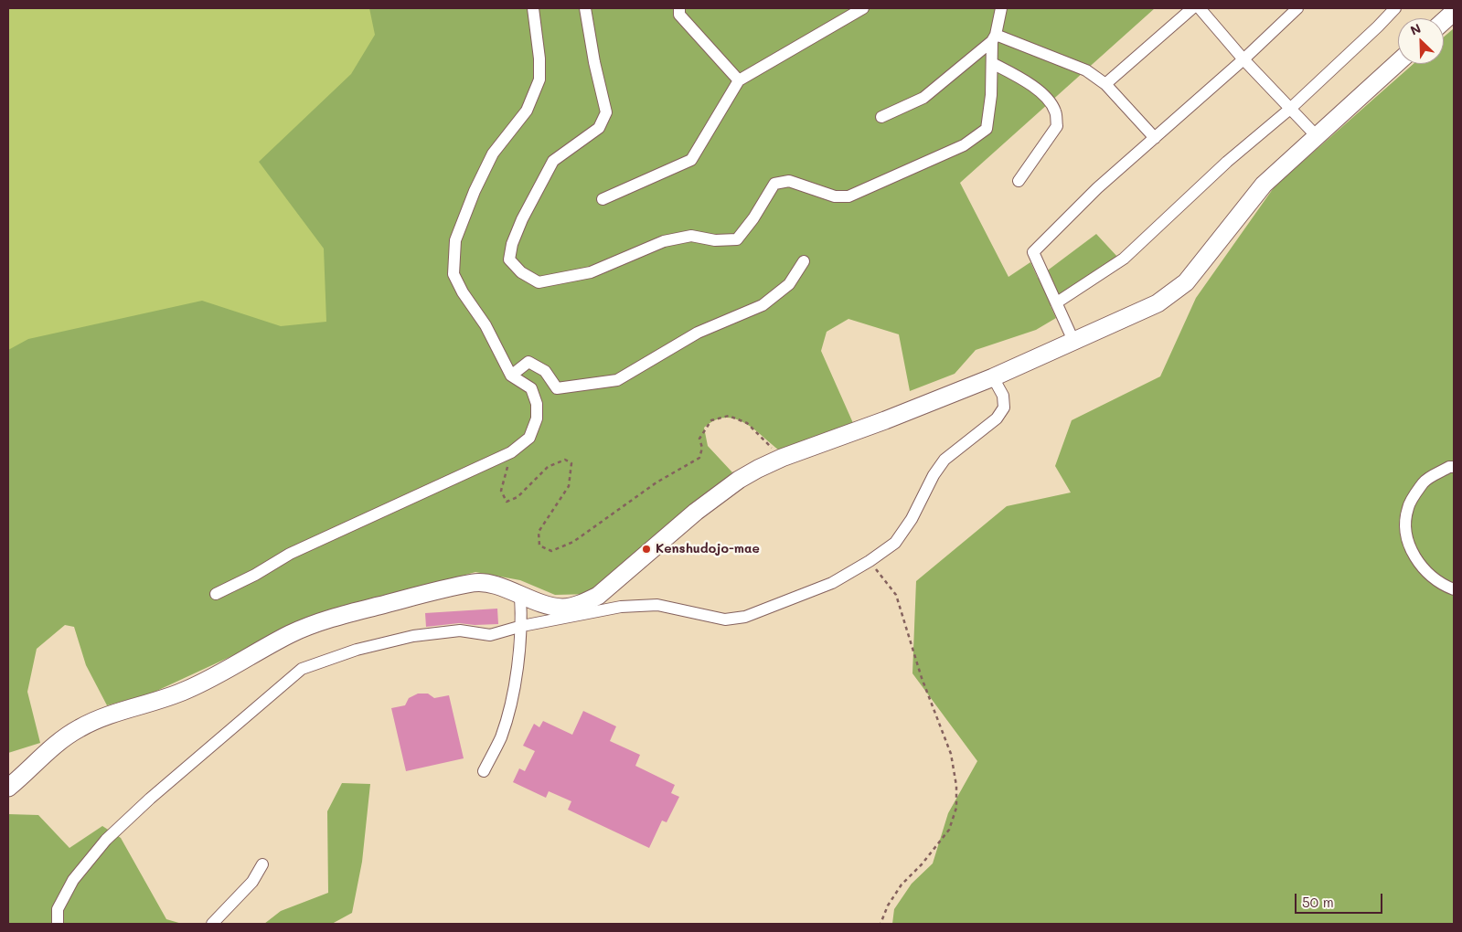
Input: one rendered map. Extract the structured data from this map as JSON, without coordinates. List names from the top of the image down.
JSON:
{
  "places": ["Kenshudojo-mae"],
  "scale_bar": "50 m",
  "north": "top left"
}
